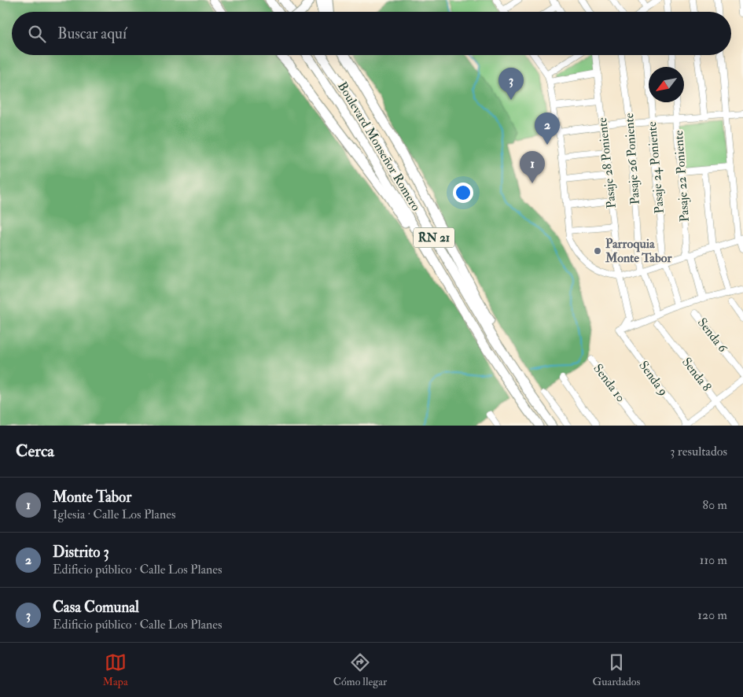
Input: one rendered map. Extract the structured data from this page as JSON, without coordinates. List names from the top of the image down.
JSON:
{
  "streets": {
    "highway": ["Boulevard Monseñor Romero", "RN 21"],
    "street": [
      "Pasaje 26 Poniente",
      "Pasaje 28 Poniente",
      "Pasaje 24 Poniente",
      "Pasaje 22 Poniente",
      "Senda 6",
      "Senda 8",
      "Senda 9",
      "Senda 10"
    ]
  },
  "crossings": [
    ["Pasaje 28 Poniente", "Senda 9"]
  ],
  "places": ["Parroquia Monte Tabor"],
  "north": "bottom left",
  "page": {
    "search": "Buscar aquí",
    "pins": ["3", "2", "1"],
    "heading": ["Cerca", "3 resultados"],
    "list": [
      {
        "mark": "1",
        "name": "Monte Tabor",
        "note": "Iglesia · Calle Los Planes",
        "value": "80 m"
      },
      {
        "mark": "2",
        "name": "Distrito 3",
        "note": "Edificio público · Calle Los Planes",
        "value": "110 m"
      },
      {
        "mark": "3",
        "name": "Casa Comunal",
        "note": "Edificio público · Calle Los Planes",
        "value": "120 m"
      }
    ],
    "nav": ["Mapa", "Cómo llegar", "Guardados"]
  }
}
